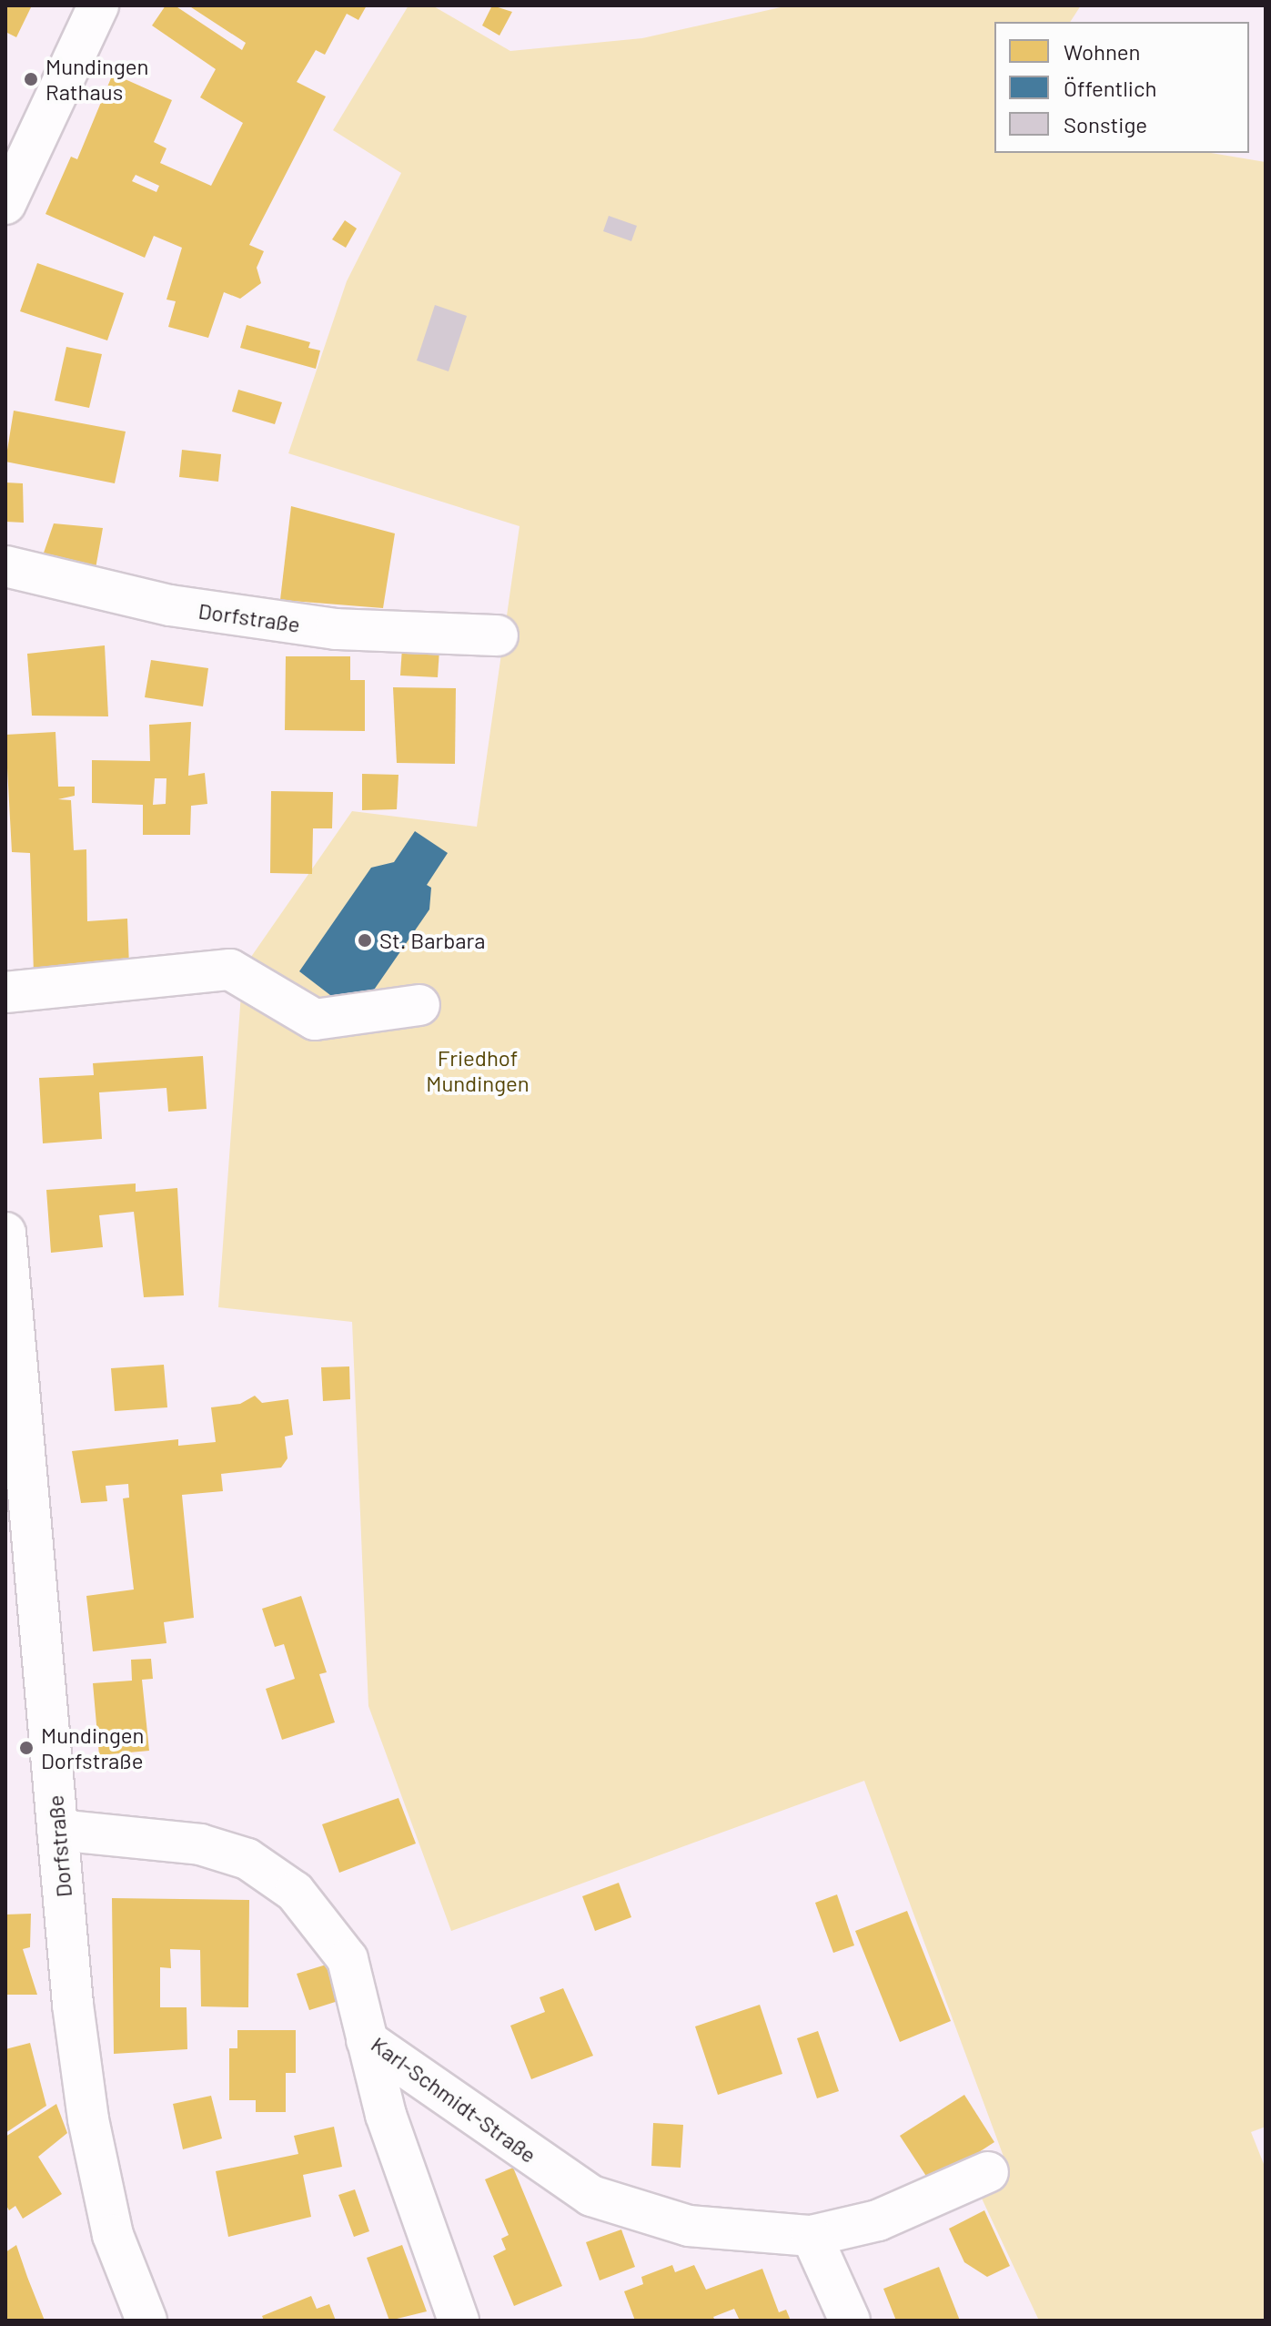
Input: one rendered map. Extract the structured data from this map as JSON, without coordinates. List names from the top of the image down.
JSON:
{
  "streets": {
    "street": ["Dorfstraße", "Karl-Schmidt-Straße"]
  },
  "crossings": [
    ["Dorfstraße", "Karl-Schmidt-Straße"]
  ],
  "parks": ["Friedhof Mundingen"],
  "places": ["Mundingen Rathaus", "St. Barbara", "Mundingen Dorfstraße"],
  "legend": ["Wohnen", "Öffentlich", "Sonstige"]
}
